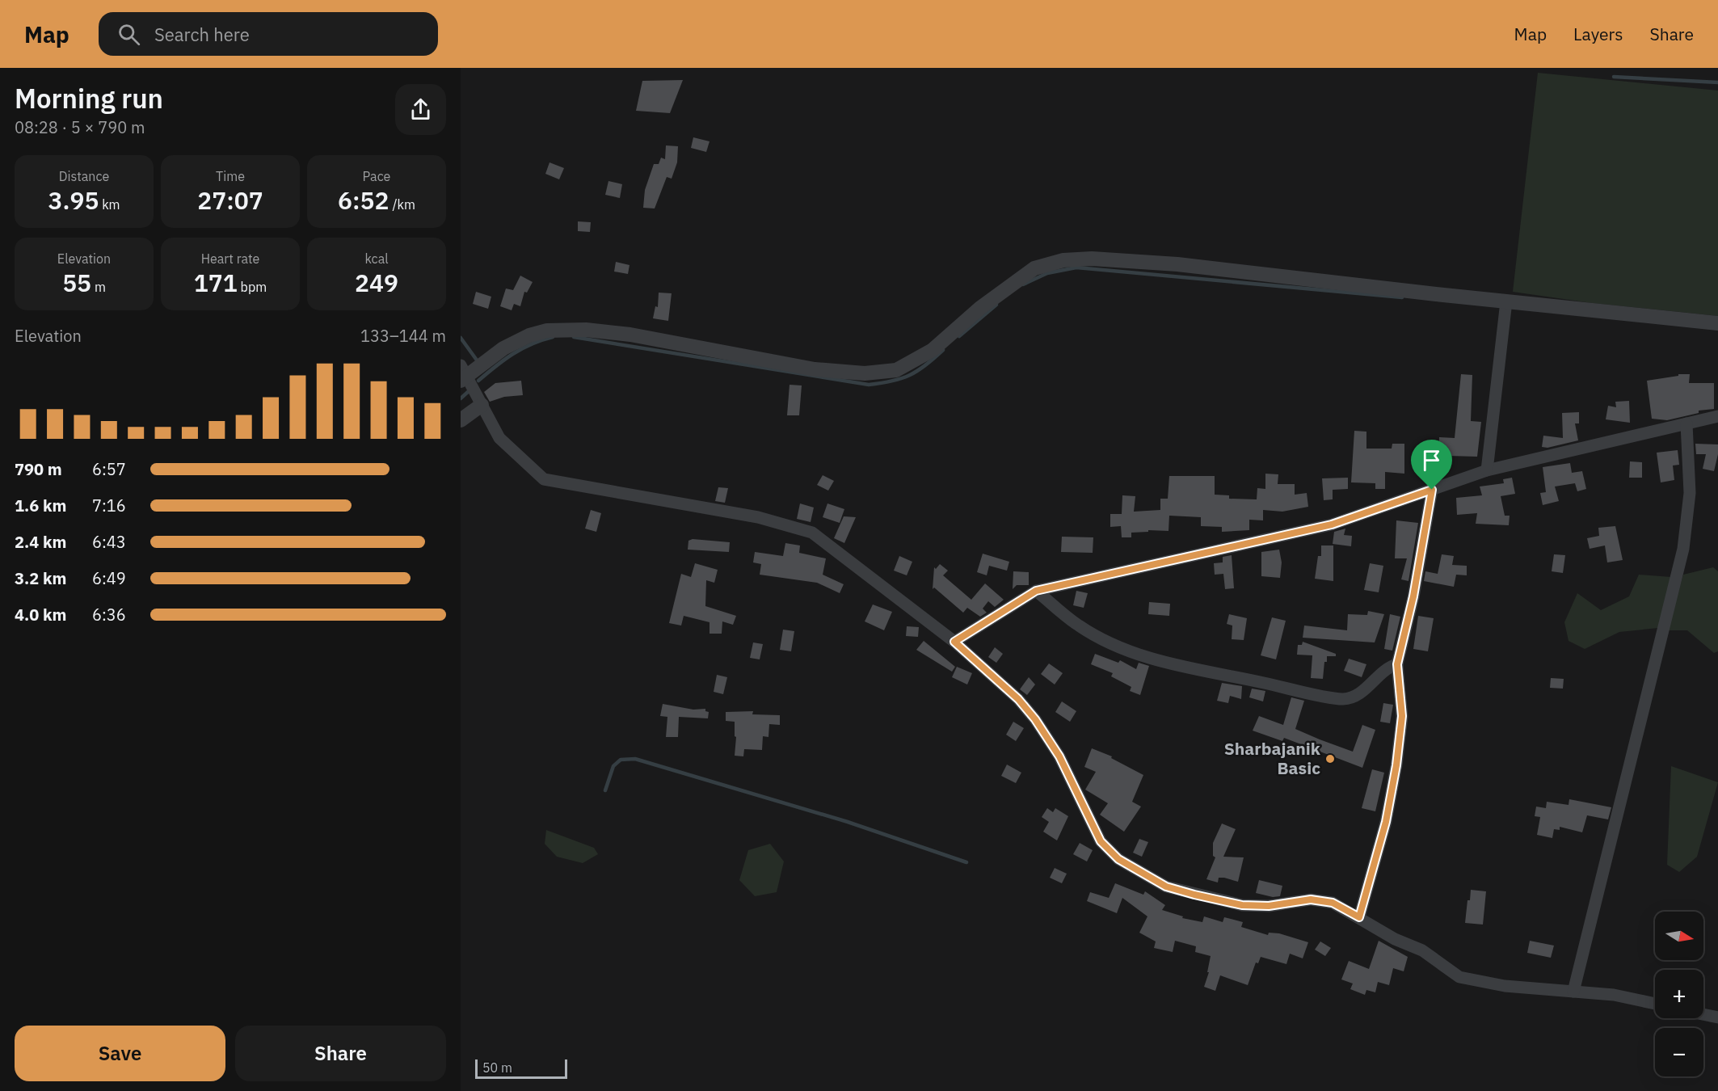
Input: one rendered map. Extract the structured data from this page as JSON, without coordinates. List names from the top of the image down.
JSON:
{
  "places": ["Sharbajanik Basic"],
  "scale_bar": "50 m",
  "north": "right",
  "page": {
    "header": "Map",
    "search": "Search here",
    "nav": ["Map", "Layers", "Share"],
    "heading": ["Morning run", "08:28 · 5 × 790 m"],
    "stats": [
      ["Distance", "3.95 km"],
      ["Time", "27:07"],
      ["Pace", "6:52 /km"],
      ["Elevation", "55 m"],
      ["Heart rate", "171 bpm"],
      ["kcal", "249"]
    ],
    "chart": ["Elevation", "133–144 m"],
    "list": [
      {
        "name": "790 m",
        "note": "6:57"
      },
      {
        "name": "1.6 km",
        "note": "7:16"
      },
      {
        "name": "2.4 km",
        "note": "6:43"
      },
      {
        "name": "3.2 km",
        "note": "6:49"
      },
      {
        "name": "4.0 km",
        "note": "6:36"
      }
    ],
    "map_buttons": ["+", "−"],
    "buttons": ["Save", "Share"],
    "scale": "50 m"
  }
}
